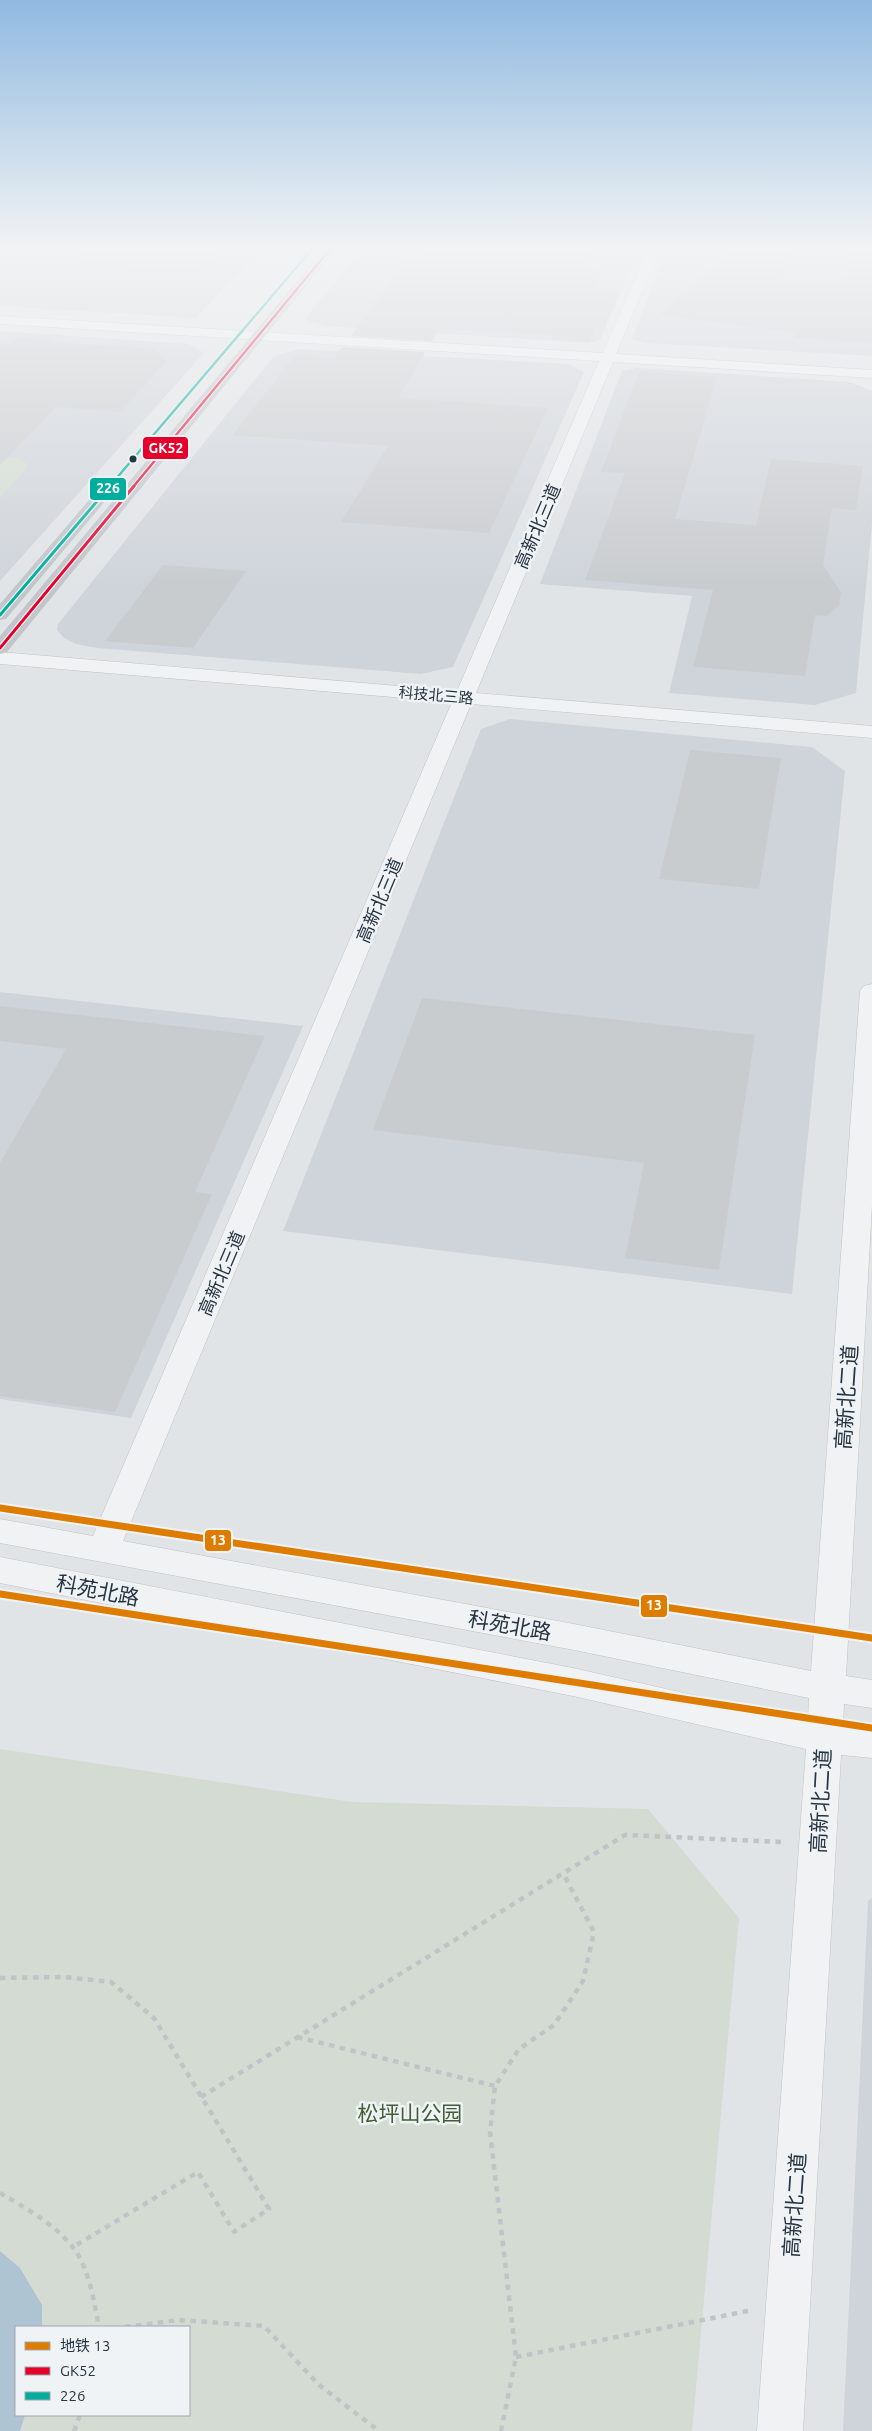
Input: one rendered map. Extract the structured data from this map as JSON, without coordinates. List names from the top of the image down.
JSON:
{
  "streets": {
    "street": [
      "高新北三道",
      "科技北三路",
      "高新北二道",
      "科苑北路"
    ]
  },
  "crossings": [
    ["高新北三道", "科技北三路"],
    ["高新北三道", "科苑北路"],
    ["高新北二道", "科苑北路"]
  ],
  "parks": ["松坪山公园"],
  "lines": ["transit line GK52", "transit line 226", "metro line 13"],
  "legend": ["地铁 13", "GK52", "226"]
}
